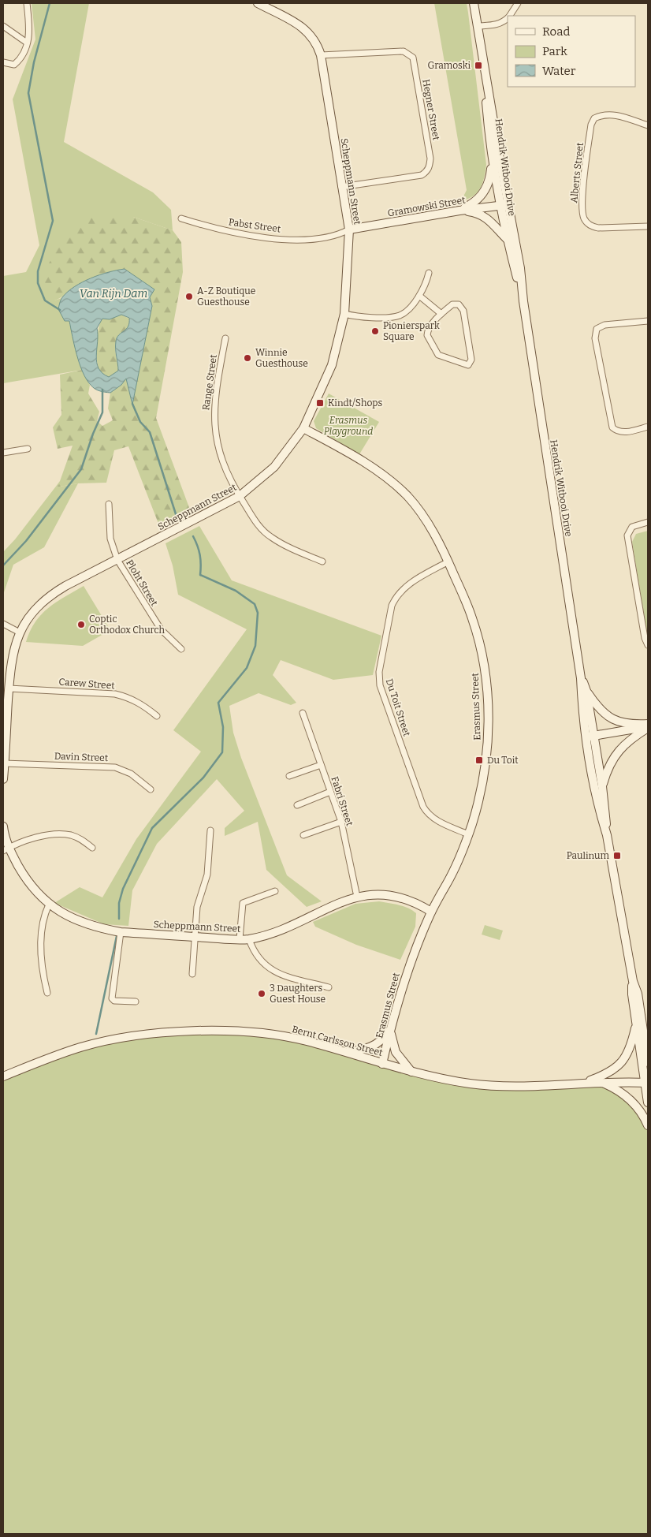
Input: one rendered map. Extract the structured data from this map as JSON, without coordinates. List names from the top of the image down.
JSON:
{
  "streets": {
    "street": [
      "Hegner Street",
      "Hendrik Witbooi Drive",
      "Alberts Street",
      "Scheppmann Street",
      "Gramowski Street",
      "Pabst Street",
      "Range Street",
      "Ploht Street",
      "Carew Street",
      "Erasmus Street",
      "Du Toit Street",
      "Davin Street",
      "Fabri Street",
      "Bernt Carlsson Street"
    ]
  },
  "crossings": [
    ["Hegner Street", "Scheppmann Street"],
    ["Hendrik Witbooi Drive", "Gramowski Street"],
    ["Hendrik Witbooi Drive", "Bernt Carlsson Street"],
    ["Scheppmann Street", "Gramowski Street"],
    ["Scheppmann Street", "Pabst Street"],
    ["Scheppmann Street", "Range Street"],
    ["Scheppmann Street", "Ploht Street"],
    ["Scheppmann Street", "Carew Street"],
    ["Scheppmann Street", "Erasmus Street"],
    ["Scheppmann Street", "Davin Street"],
    ["Scheppmann Street", "Fabri Street"],
    ["Gramowski Street", "Pabst Street"],
    ["Erasmus Street", "Du Toit Street"],
    ["Erasmus Street", "Bernt Carlsson Street"]
  ],
  "water": ["Van Rijn Dam"],
  "parks": ["Erasmus Playground"],
  "places": {
    "transit": [
      "Gramoski",
      "Kindt/Shops",
      "Du Toit",
      "Paulinum"
    ],
    "other": [
      "A-Z Boutique Guesthouse",
      "Pionierspark Square",
      "Winnie Guesthouse",
      "Coptic Orthodox Church",
      "3 Daughters Guest House"
    ]
  },
  "legend": ["Road", "Park", "Water"]
}
